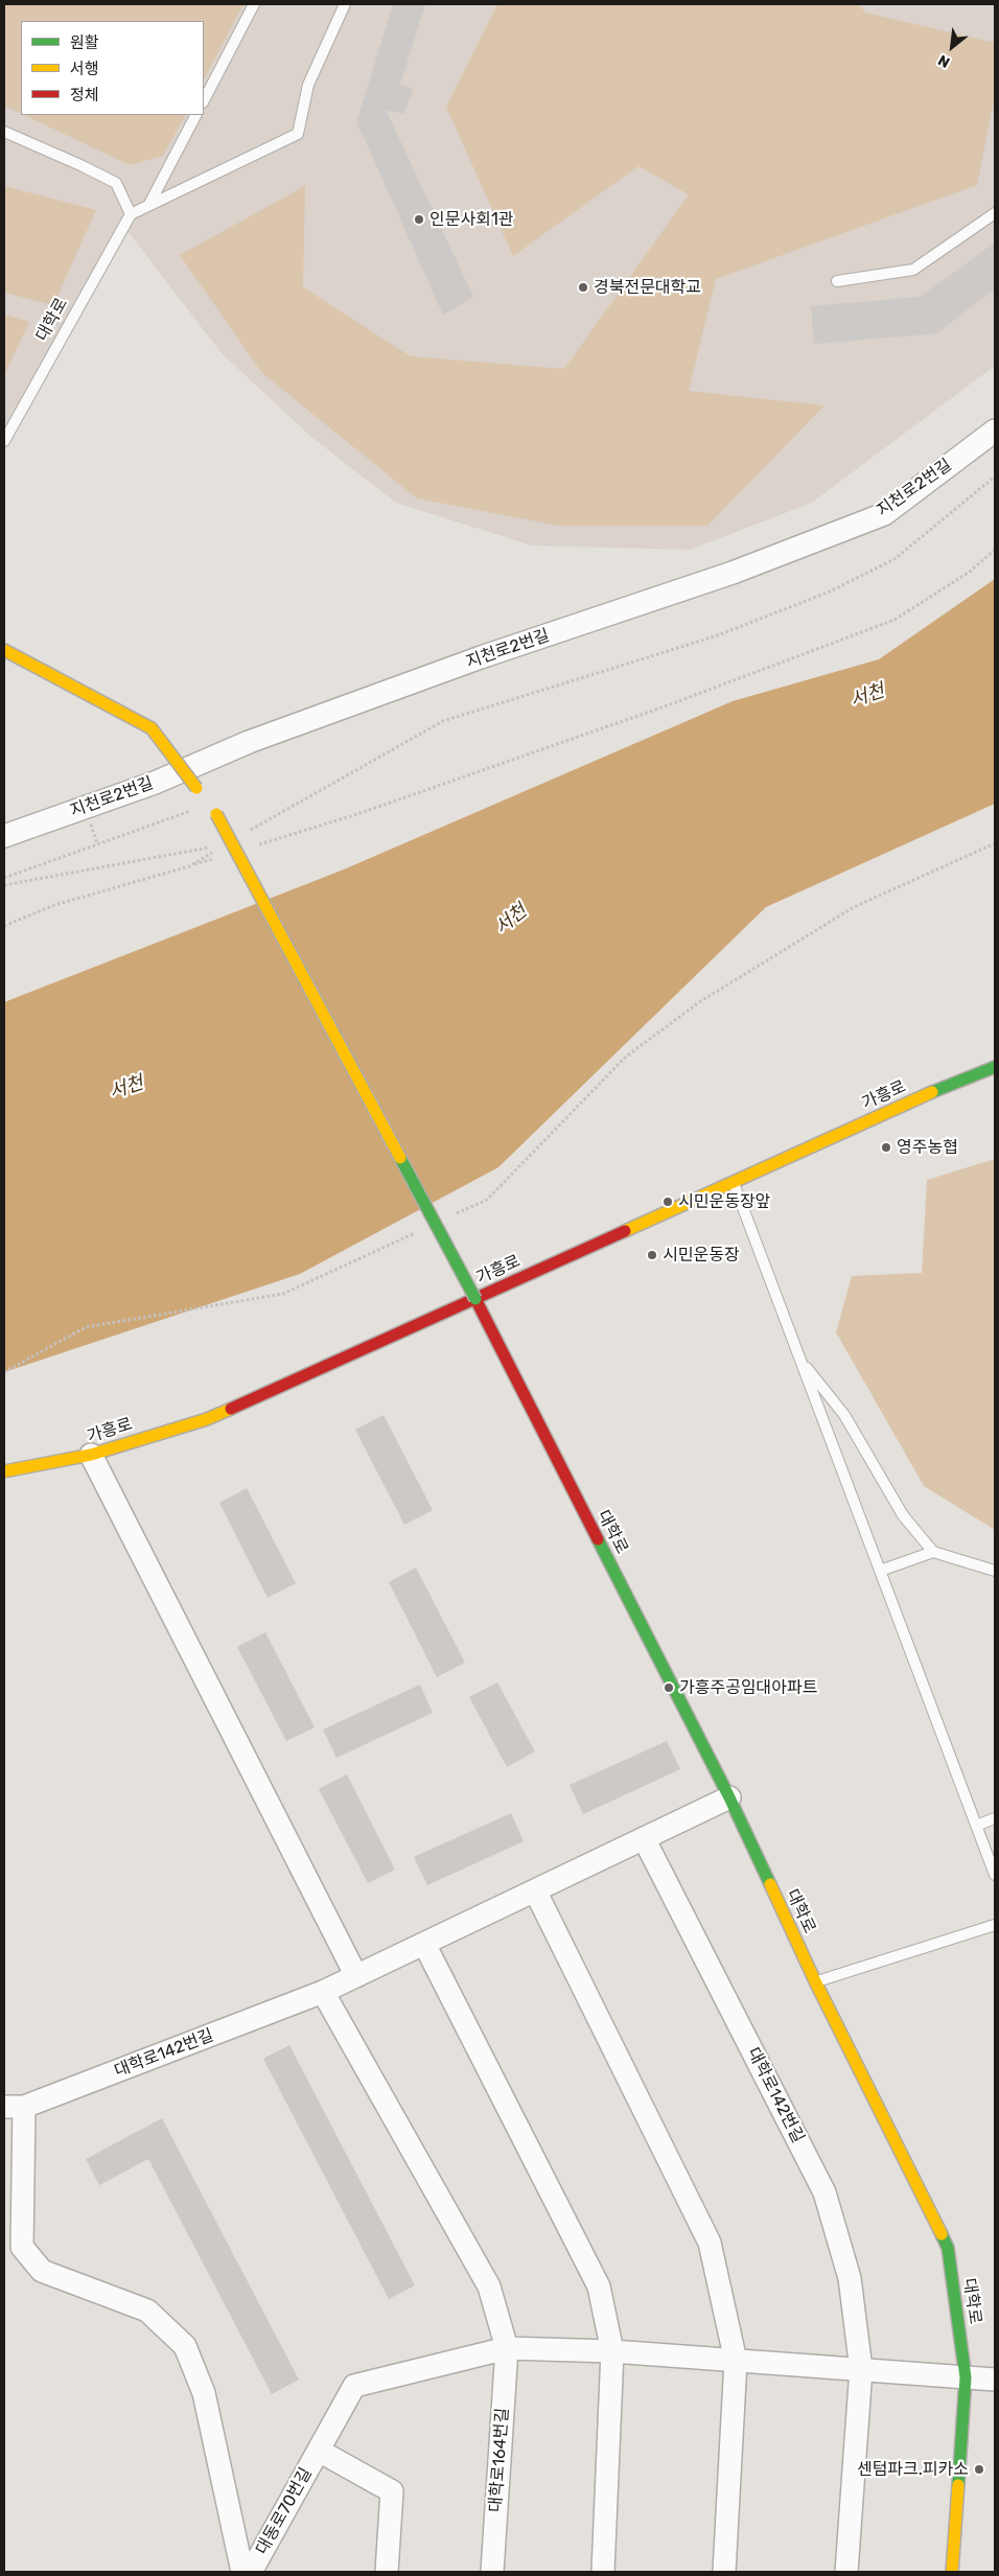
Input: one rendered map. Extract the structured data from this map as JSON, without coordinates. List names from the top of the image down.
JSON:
{
  "streets": {
    "main road": ["대학로", "가흥로"],
    "street": [
      "지천로2번길",
      "대학로142번길",
      "대학로164번길",
      "대동로70번길"
    ]
  },
  "crossings": [
    ["대학로", "가흥로"],
    ["대학로", "대학로142번길"],
    ["대학로164번길", "대동로70번길"]
  ],
  "water": ["서천"],
  "places": [
    "인문사회1관",
    "경북전문대학교",
    "영주농협",
    "시민운동장앞",
    "시민운동장",
    "가흥주공임대아파트",
    "센텀파크.피카소"
  ],
  "legend": ["원활", "서행", "정체"],
  "north": "bottom left"
}
